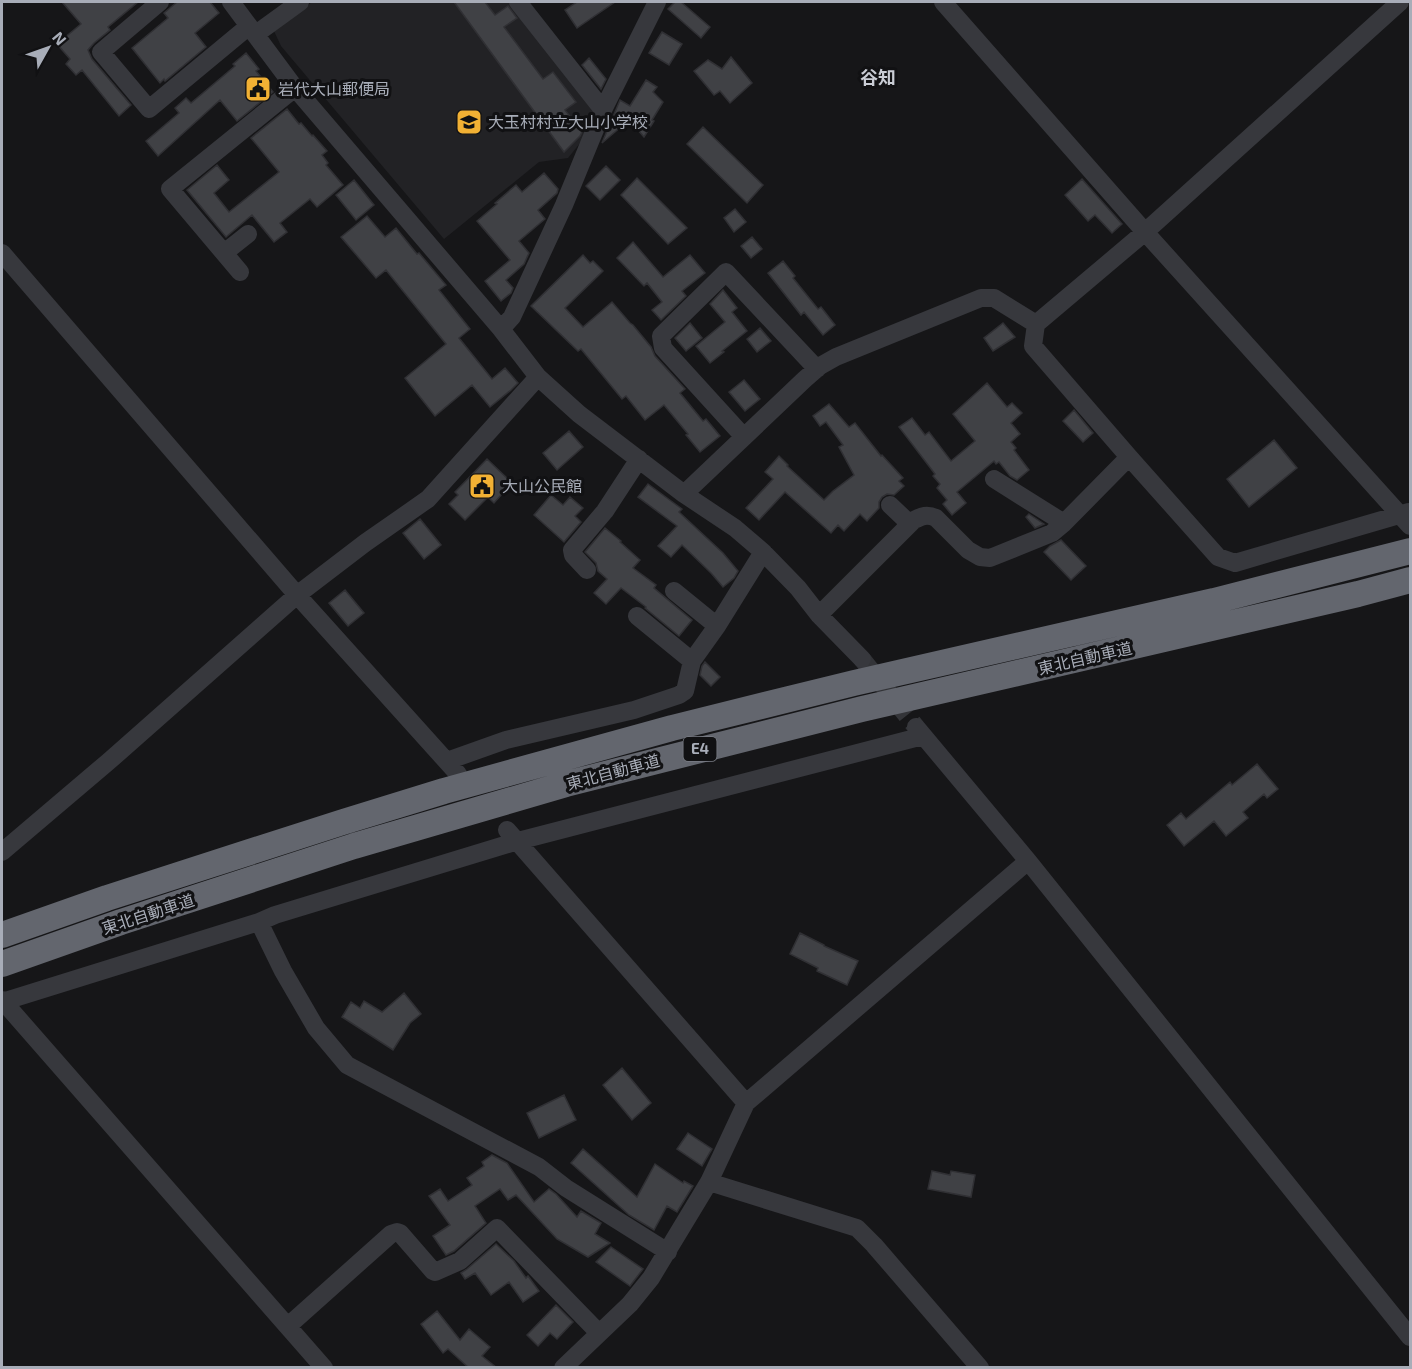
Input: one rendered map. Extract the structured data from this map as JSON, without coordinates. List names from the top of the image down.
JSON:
{
  "streets": {
    "highway": ["東北自動車道", "E4"]
  },
  "districts": ["谷知"],
  "places": {
    "public building": ["岩代大山郵便局", "大山公民館"],
    "school or university": ["大玉村村立大山小学校"]
  },
  "north": "top right"
}
